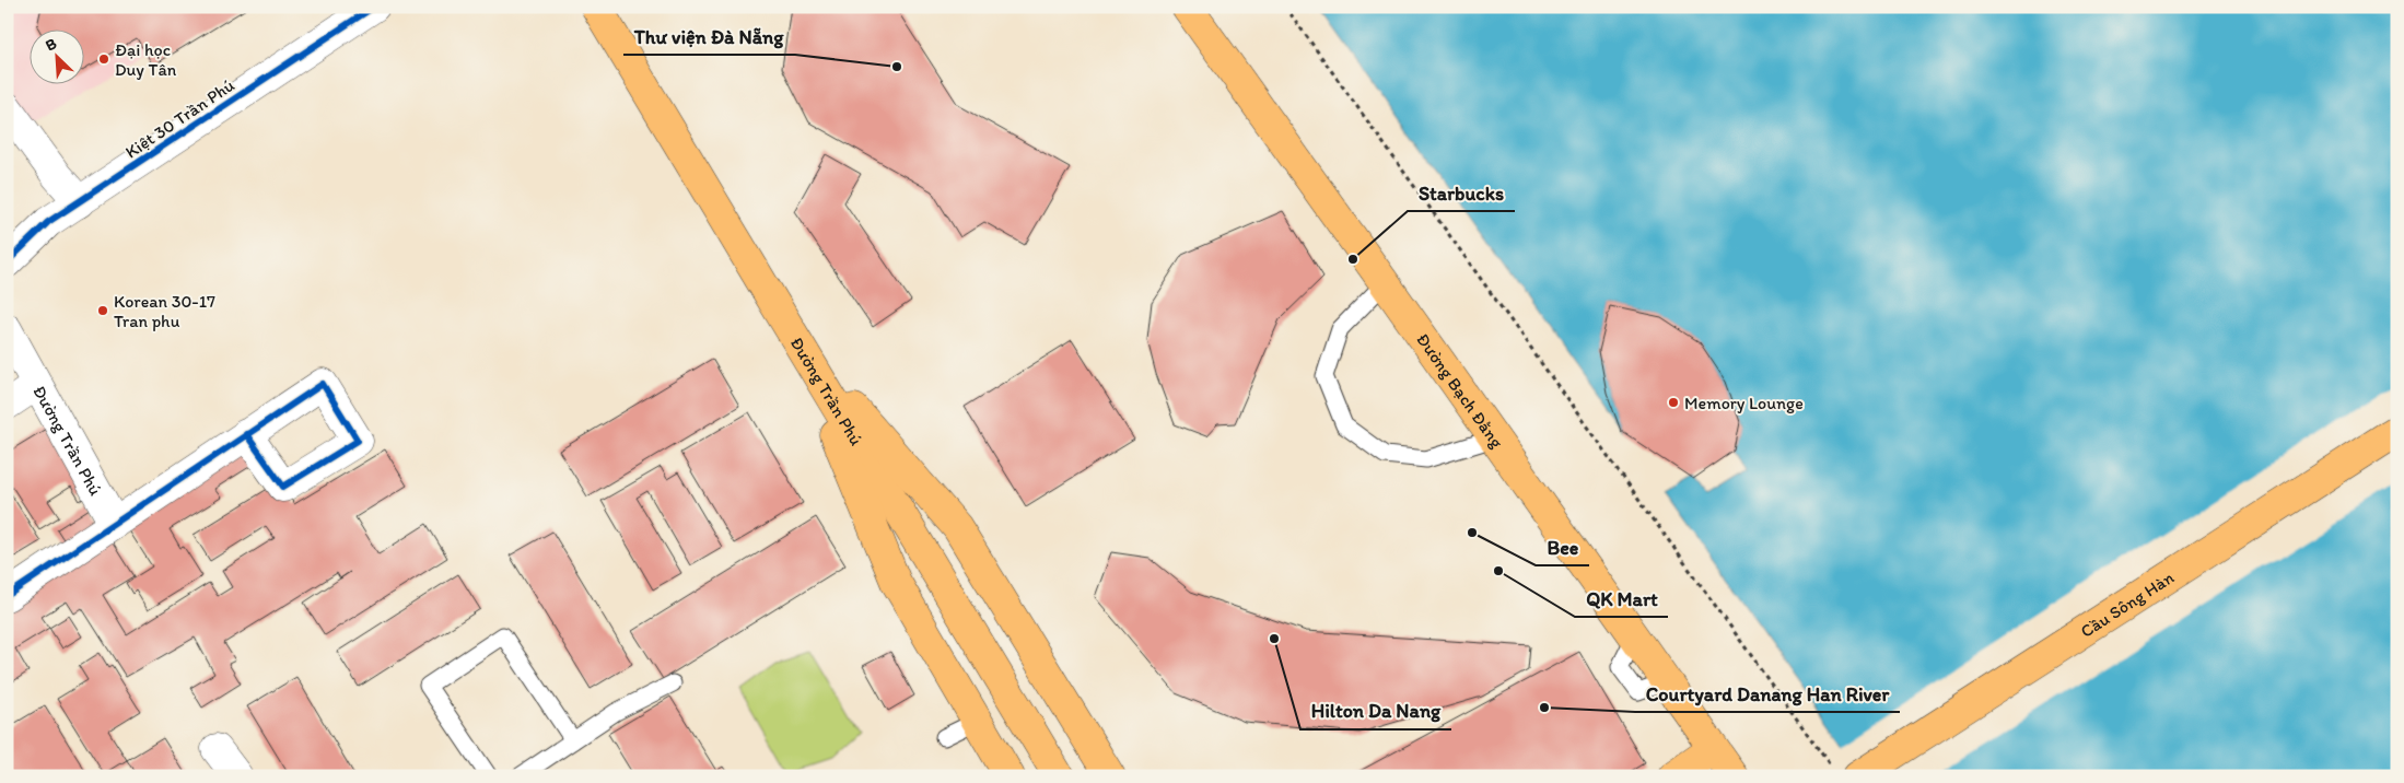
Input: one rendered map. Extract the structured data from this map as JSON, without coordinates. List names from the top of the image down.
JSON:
{
  "streets": {
    "main road": ["Đường Bạch Đằng", "Đường Trần Phú", "Cầu Sông Hàn"],
    "street": ["Kiệt 30 Trần Phú"]
  },
  "places": [
    "Đại học Duy Tân",
    "Thư viện Đà Nẵng",
    "Starbucks",
    "Korean 30-17 Tran phu",
    "Memory Lounge",
    "Bee",
    "QK Mart",
    "Hilton Da Nang",
    "Courtyard Danang Han River"
  ],
  "north": "top left"
}
